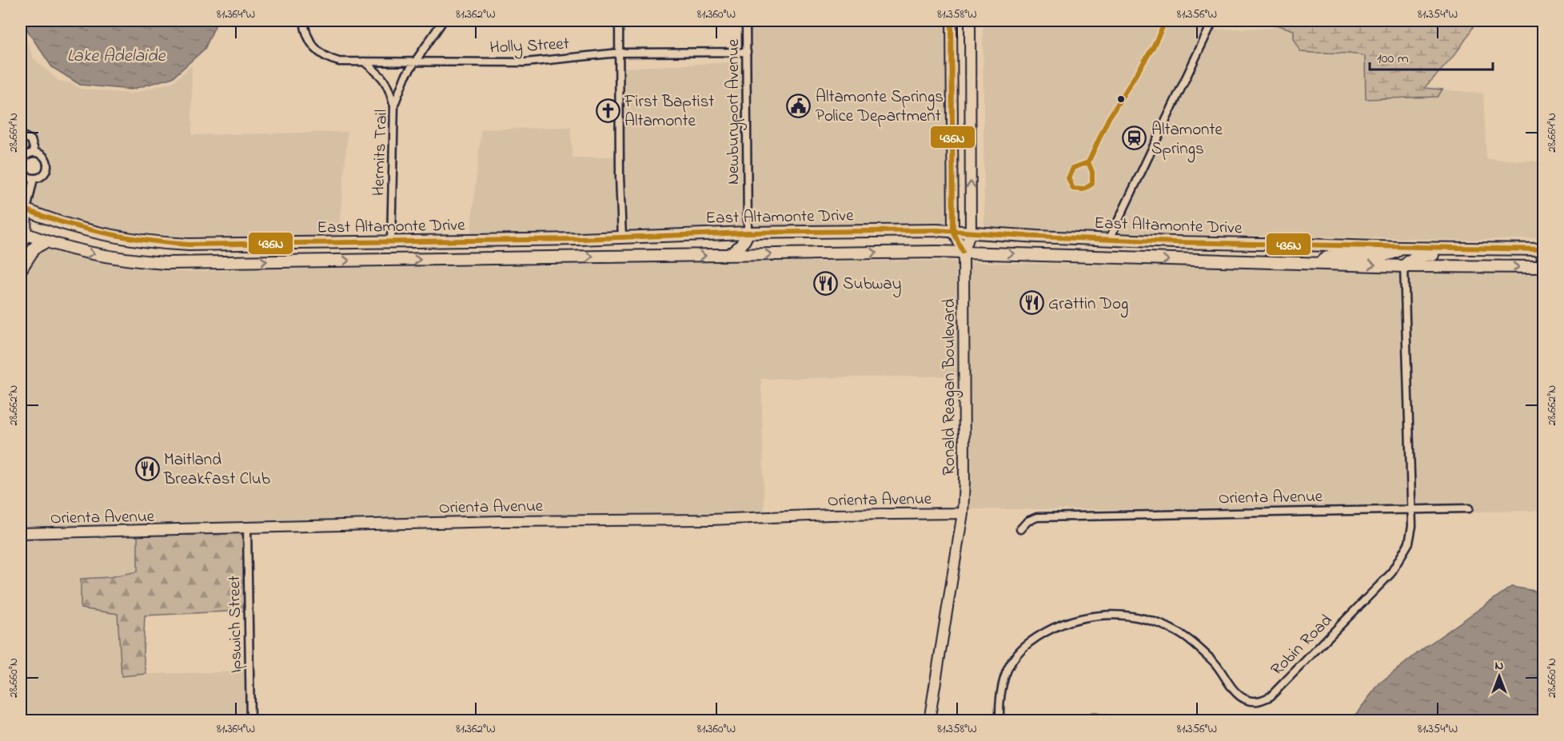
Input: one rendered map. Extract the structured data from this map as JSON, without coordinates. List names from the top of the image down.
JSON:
{
  "streets": {
    "main road": ["East Altamonte Drive"],
    "street": [
      "Holly Street",
      "Newburyport Avenue",
      "Hermits Trail",
      "Ronald Reagan Boulevard",
      "Orienta Avenue",
      "Ipswich Street",
      "Robin Road"
    ]
  },
  "crossings": [
    ["Holly Street", "Newburyport Avenue"],
    ["Holly Street", "Hermits Trail"],
    ["Newburyport Avenue", "East Altamonte Drive"],
    ["Hermits Trail", "East Altamonte Drive"],
    ["East Altamonte Drive", "Ronald Reagan Boulevard"],
    ["East Altamonte Drive", "Robin Road"],
    ["Ronald Reagan Boulevard", "Orienta Avenue"],
    ["Orienta Avenue", "Ipswich Street"],
    ["Orienta Avenue", "Robin Road"]
  ],
  "water": ["Lake Adelaide"],
  "places": {
    "public building": ["Altamonte Springs Police Department"],
    "church": ["First Baptist Altamonte"],
    "station": ["Altamonte Springs"],
    "restaurant": ["Subway", "Grattin Dog", "Maitland Breakfast Club"]
  },
  "lines": ["transit line 436N"],
  "scale_bar": "100 m",
  "north": "top",
  "coordinates": [
    "81.364°W",
    "81.362°W",
    "81.360°W",
    "81.358°W",
    "81.356°W",
    "81.354°W",
    "28.664°N",
    "28.662°N",
    "28.660°N"
  ]
}
